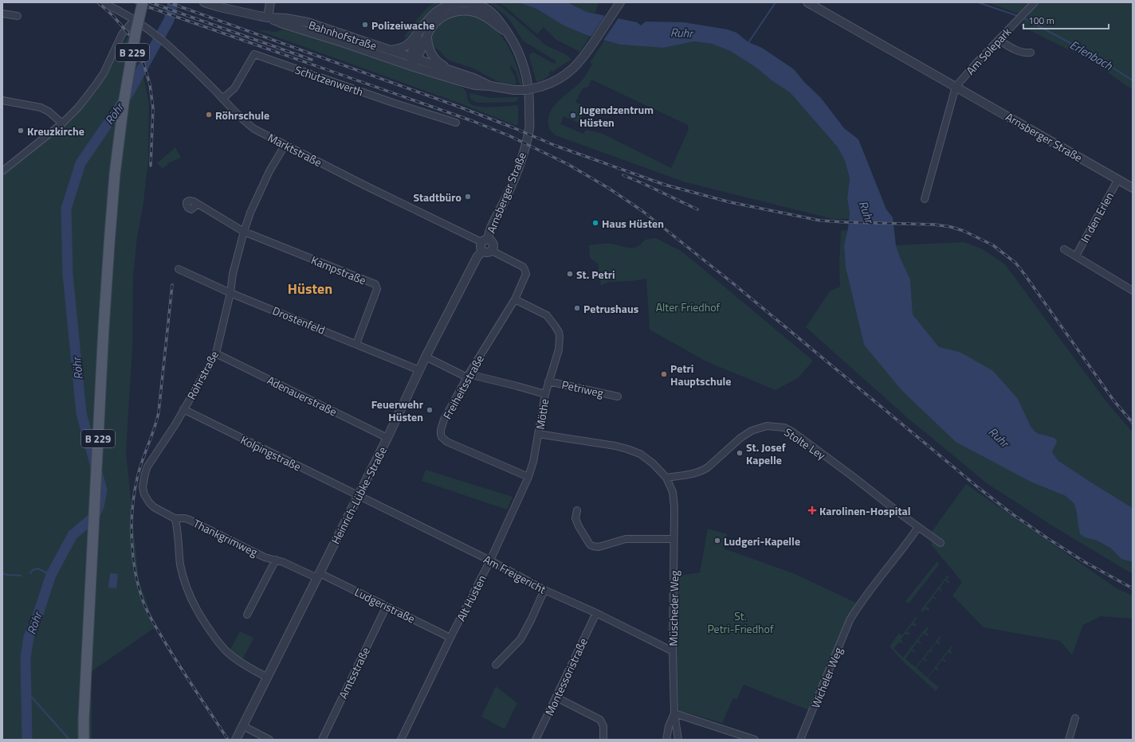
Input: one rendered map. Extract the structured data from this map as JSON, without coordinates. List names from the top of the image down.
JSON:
{
  "streets": {
    "main road": ["B 229"],
    "street": [
      "Bahnhofstraße",
      "Am Solepark",
      "Schützenwerth",
      "Arnsberger Straße",
      "Marktstraße",
      "In den Erlen",
      "Kampstraße",
      "Drostenfeld",
      "Röhrstraße",
      "Freiheitsstraße",
      "Petriweg",
      "Adenauerstraße",
      "Möthe",
      "Stolte Ley",
      "Kolpingstraße",
      "Heinrich-Lübke-Straße",
      "Thankgrimweg",
      "Am Freigericht",
      "Alt Hüsten",
      "Ludgeristraße",
      "Müscheder Weg",
      "Amtsstraße",
      "Montessoristraße",
      "Wicheler Weg"
    ]
  },
  "crossings": [
    ["Bahnhofstraße", "Arnsberger Straße"],
    ["Am Solepark", "Arnsberger Straße"],
    ["Schützenwerth", "Marktstraße"],
    ["Arnsberger Straße", "Marktstraße"],
    ["Arnsberger Straße", "In den Erlen"],
    ["Arnsberger Straße", "Freiheitsstraße"],
    ["Arnsberger Straße", "Heinrich-Lübke-Straße"],
    ["Marktstraße", "Röhrstraße"],
    ["Marktstraße", "Freiheitsstraße"],
    ["Marktstraße", "Heinrich-Lübke-Straße"],
    ["Kampstraße", "Drostenfeld"],
    ["Kampstraße", "Röhrstraße"],
    ["Drostenfeld", "Röhrstraße"],
    ["Drostenfeld", "Heinrich-Lübke-Straße"],
    ["Röhrstraße", "Adenauerstraße"],
    ["Röhrstraße", "Kolpingstraße"],
    ["Röhrstraße", "Thankgrimweg"],
    ["Freiheitsstraße", "Möthe"],
    ["Freiheitsstraße", "Heinrich-Lübke-Straße"],
    ["Freiheitsstraße", "Alt Hüsten"],
    ["Petriweg", "Möthe"],
    ["Adenauerstraße", "Heinrich-Lübke-Straße"],
    ["Möthe", "Stolte Ley"],
    ["Möthe", "Alt Hüsten"],
    ["Möthe", "Müscheder Weg"],
    ["Stolte Ley", "Müscheder Weg"],
    ["Stolte Ley", "Wicheler Weg"],
    ["Kolpingstraße", "Heinrich-Lübke-Straße"],
    ["Kolpingstraße", "Am Freigericht"],
    ["Heinrich-Lübke-Straße", "Thankgrimweg"],
    ["Heinrich-Lübke-Straße", "Am Freigericht"],
    ["Heinrich-Lübke-Straße", "Ludgeristraße"],
    ["Thankgrimweg", "Ludgeristraße"],
    ["Am Freigericht", "Alt Hüsten"],
    ["Am Freigericht", "Müscheder Weg"],
    ["Am Freigericht", "Montessoristraße"],
    ["Alt Hüsten", "Ludgeristraße"],
    ["Ludgeristraße", "Amtsstraße"]
  ],
  "districts": ["Hüsten"],
  "water": ["Ruhr", "Erlenbach", "Röhr"],
  "parks": ["Alter Friedhof", "St. Petri-Friedhof"],
  "places": {
    "other": [
      "Polizeiwache",
      "Röhrschule",
      "Jugendzentrum Hüsten",
      "Kreuzkirche",
      "Stadtbüro",
      "Haus Hüsten",
      "St. Petri",
      "Petrushaus",
      "Petri Hauptschule",
      "Feuerwehr Hüsten",
      "St. Josef Kapelle",
      "Ludgeri-Kapelle"
    ],
    "health": ["Karolinen-Hospital"]
  },
  "scale_bar": "100 m"
}
